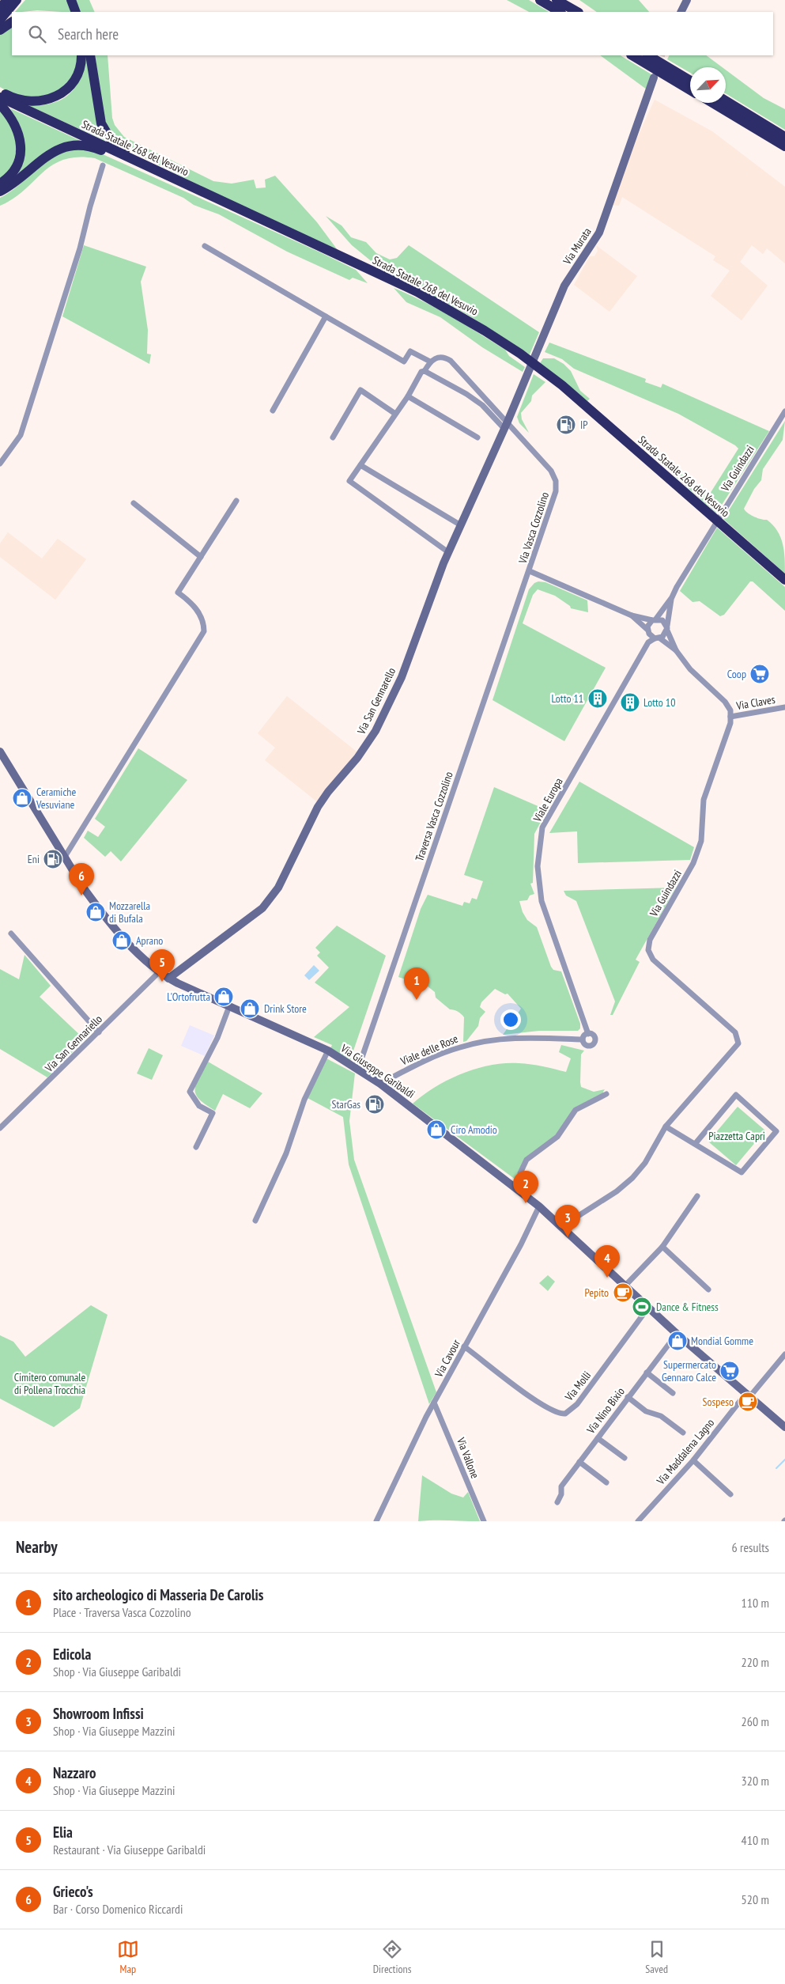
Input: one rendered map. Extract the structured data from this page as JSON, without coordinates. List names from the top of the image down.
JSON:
{
  "streets": {
    "highway": ["Strada Statale 268 del Vesuvio"],
    "main road": ["Via Murata", "Via San Gennarello", "Via Giuseppe Garibaldi"],
    "street": [
      "Via Guindazzi",
      "Via Vasca Cozzolino",
      "Via Claves",
      "Viale Europa",
      "Traversa Vasca Cozzolino",
      "Via San Gennariello",
      "Viale delle Rose",
      "Via Cavour",
      "Via Molli",
      "Via Nino Bixio",
      "Via Maddalena Lagno",
      "Via Vallone"
    ]
  },
  "crossings": [
    ["Via Murata", "Via Vasca Cozzolino"],
    ["Via Murata", "Via San Gennarello"],
    ["Via Guindazzi", "Via Vasca Cozzolino"],
    ["Via Guindazzi", "Via Claves"],
    ["Via Guindazzi", "Viale Europa"],
    ["Via Guindazzi", "Via Giuseppe Garibaldi"],
    ["Via Vasca Cozzolino", "Via San Gennarello"],
    ["Via Vasca Cozzolino", "Viale Europa"],
    ["Via Vasca Cozzolino", "Traversa Vasca Cozzolino"],
    ["Via San Gennarello", "Via Giuseppe Garibaldi"],
    ["Viale Europa", "Viale delle Rose"],
    ["Traversa Vasca Cozzolino", "Via Giuseppe Garibaldi"],
    ["Via San Gennariello", "Via Giuseppe Garibaldi"],
    ["Viale delle Rose", "Via Giuseppe Garibaldi"],
    ["Via Giuseppe Garibaldi", "Via Cavour"],
    ["Via Giuseppe Garibaldi", "Via Molli"],
    ["Via Giuseppe Garibaldi", "Via Nino Bixio"],
    ["Via Giuseppe Garibaldi", "Via Maddalena Lagno"],
    ["Via Cavour", "Via Molli"],
    ["Via Cavour", "Via Vallone"]
  ],
  "parks": ["Piazzetta Capri", "Cimitero comunale di Pollena Trocchia"],
  "places": {
    "fuel station": ["IP", "Eni", "StarGas"],
    "supermarket": ["Coop", "Supermercato Gennaro Calce"],
    "building": ["Lotto 11", "Lotto 10"],
    "shop": [
      "Ceramiche Vesuviane",
      "Mozzarella di Bufala",
      "Aprano",
      "L'Ortofrutta",
      "Drink Store",
      "Ciro Amodio",
      "Mondial Gomme"
    ],
    "cafe": ["Pepito", "Sospeso"],
    "sports": ["Dance & Fitness"]
  },
  "north": "top right",
  "page": {
    "search": "Search here",
    "pins": [
      "6",
      "5",
      "1",
      "2",
      "3",
      "4"
    ],
    "heading": ["Nearby", "6 results"],
    "list": [
      {
        "mark": "1",
        "name": "sito archeologico di Masseria De Carolis",
        "note": "Place · Traversa Vasca Cozzolino",
        "value": "110 m"
      },
      {
        "mark": "2",
        "name": "Edicola",
        "note": "Shop · Via Giuseppe Garibaldi",
        "value": "220 m"
      },
      {
        "mark": "3",
        "name": "Showroom Infissi",
        "note": "Shop · Via Giuseppe Mazzini",
        "value": "260 m"
      },
      {
        "mark": "4",
        "name": "Nazzaro",
        "note": "Shop · Via Giuseppe Mazzini",
        "value": "320 m"
      },
      {
        "mark": "5",
        "name": "Elia",
        "note": "Restaurant · Via Giuseppe Garibaldi",
        "value": "410 m"
      },
      {
        "mark": "6",
        "name": "Grieco's",
        "note": "Bar · Corso Domenico Riccardi",
        "value": "520 m"
      }
    ],
    "nav": ["Map", "Directions", "Saved"]
  }
}
